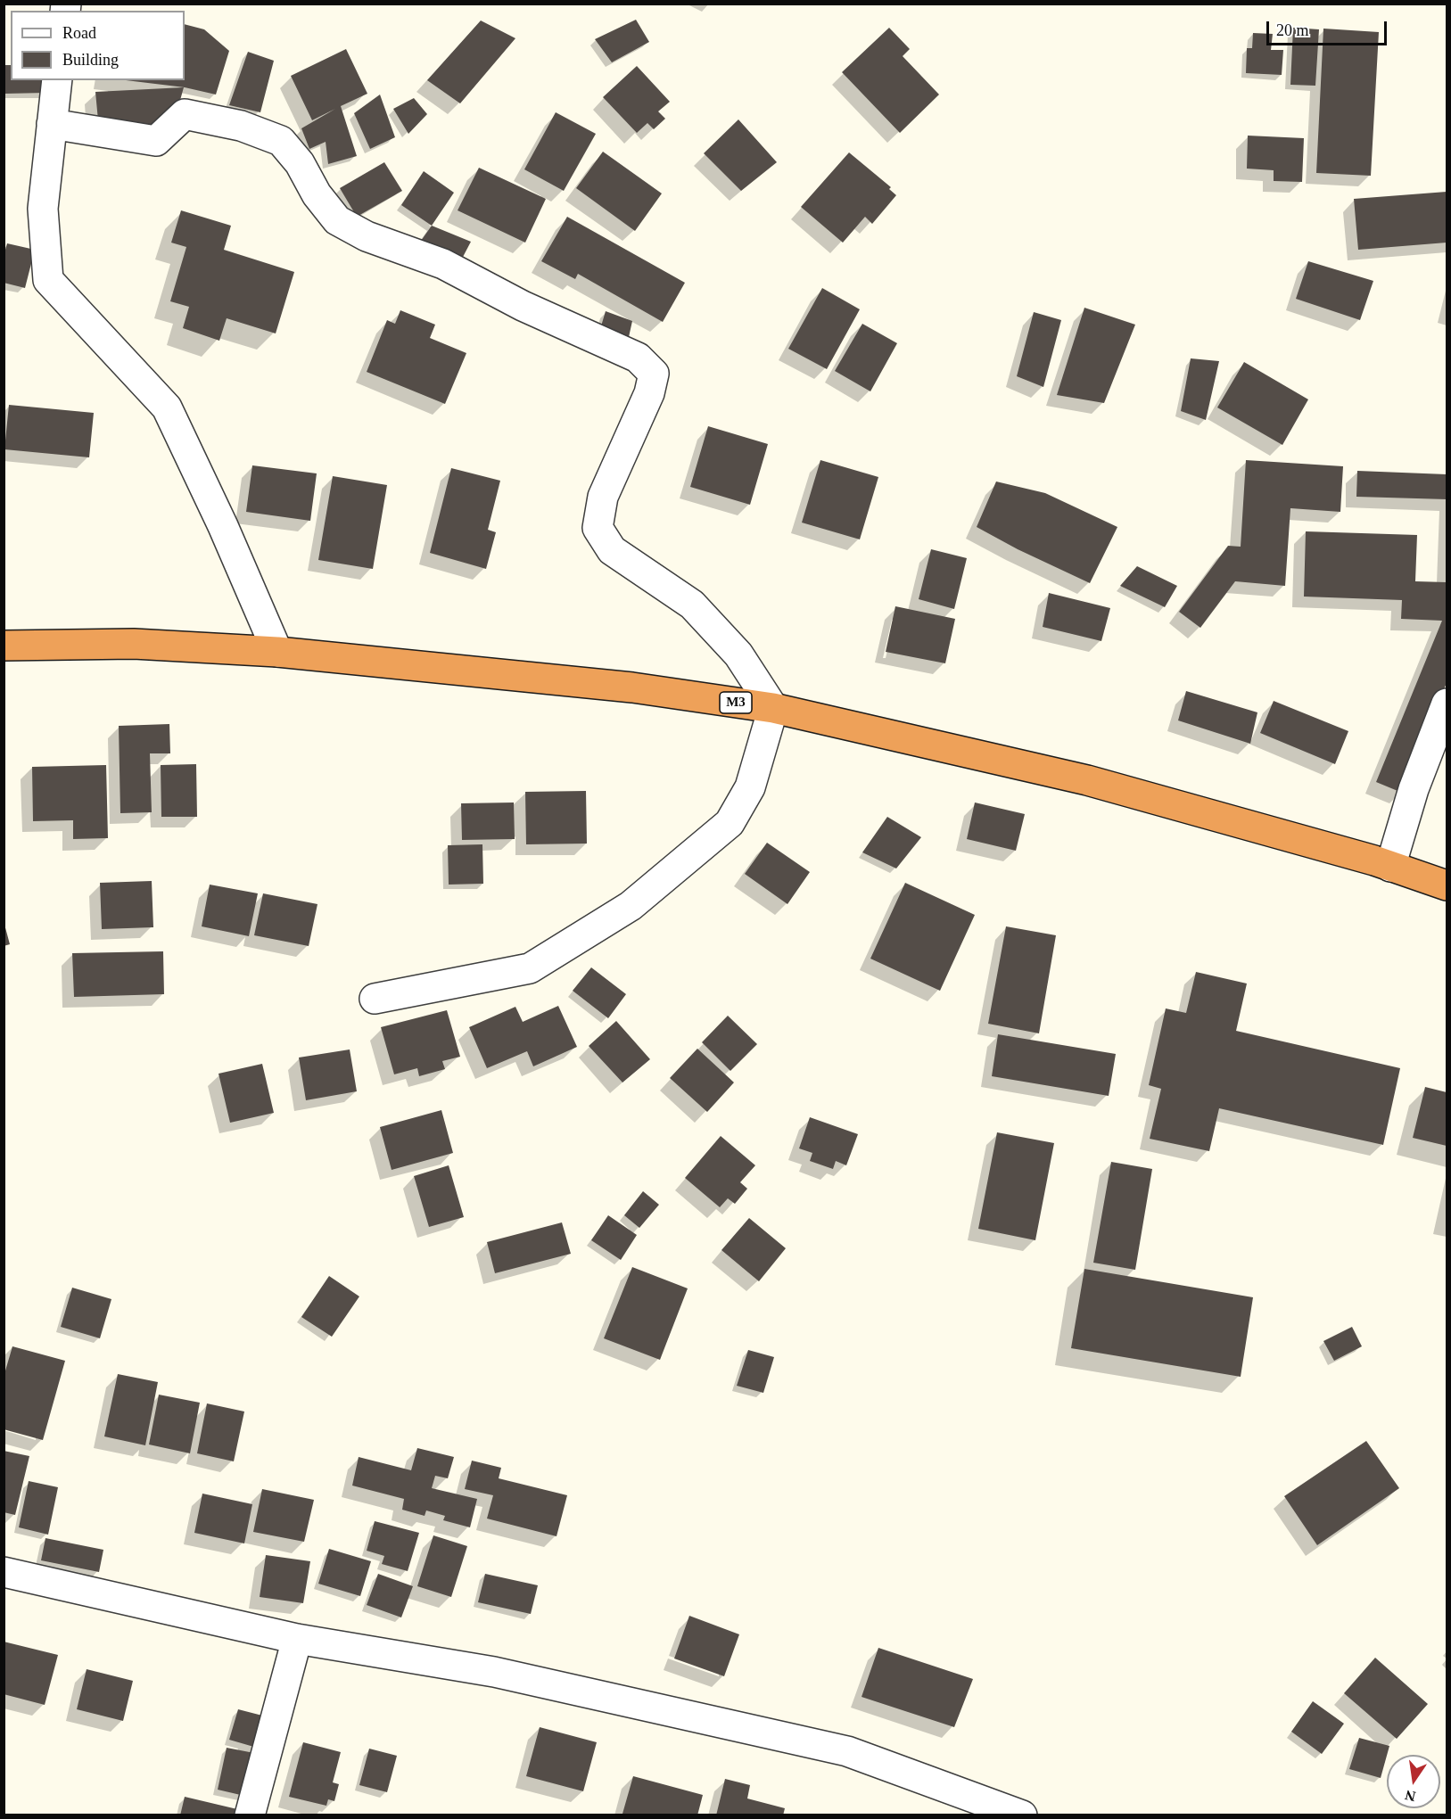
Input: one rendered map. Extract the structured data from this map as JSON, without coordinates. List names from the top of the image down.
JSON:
{
  "streets": {
    "highway": ["M3"]
  },
  "legend": ["Road", "Building"],
  "scale_bar": "20 m",
  "north": "bottom"
}
